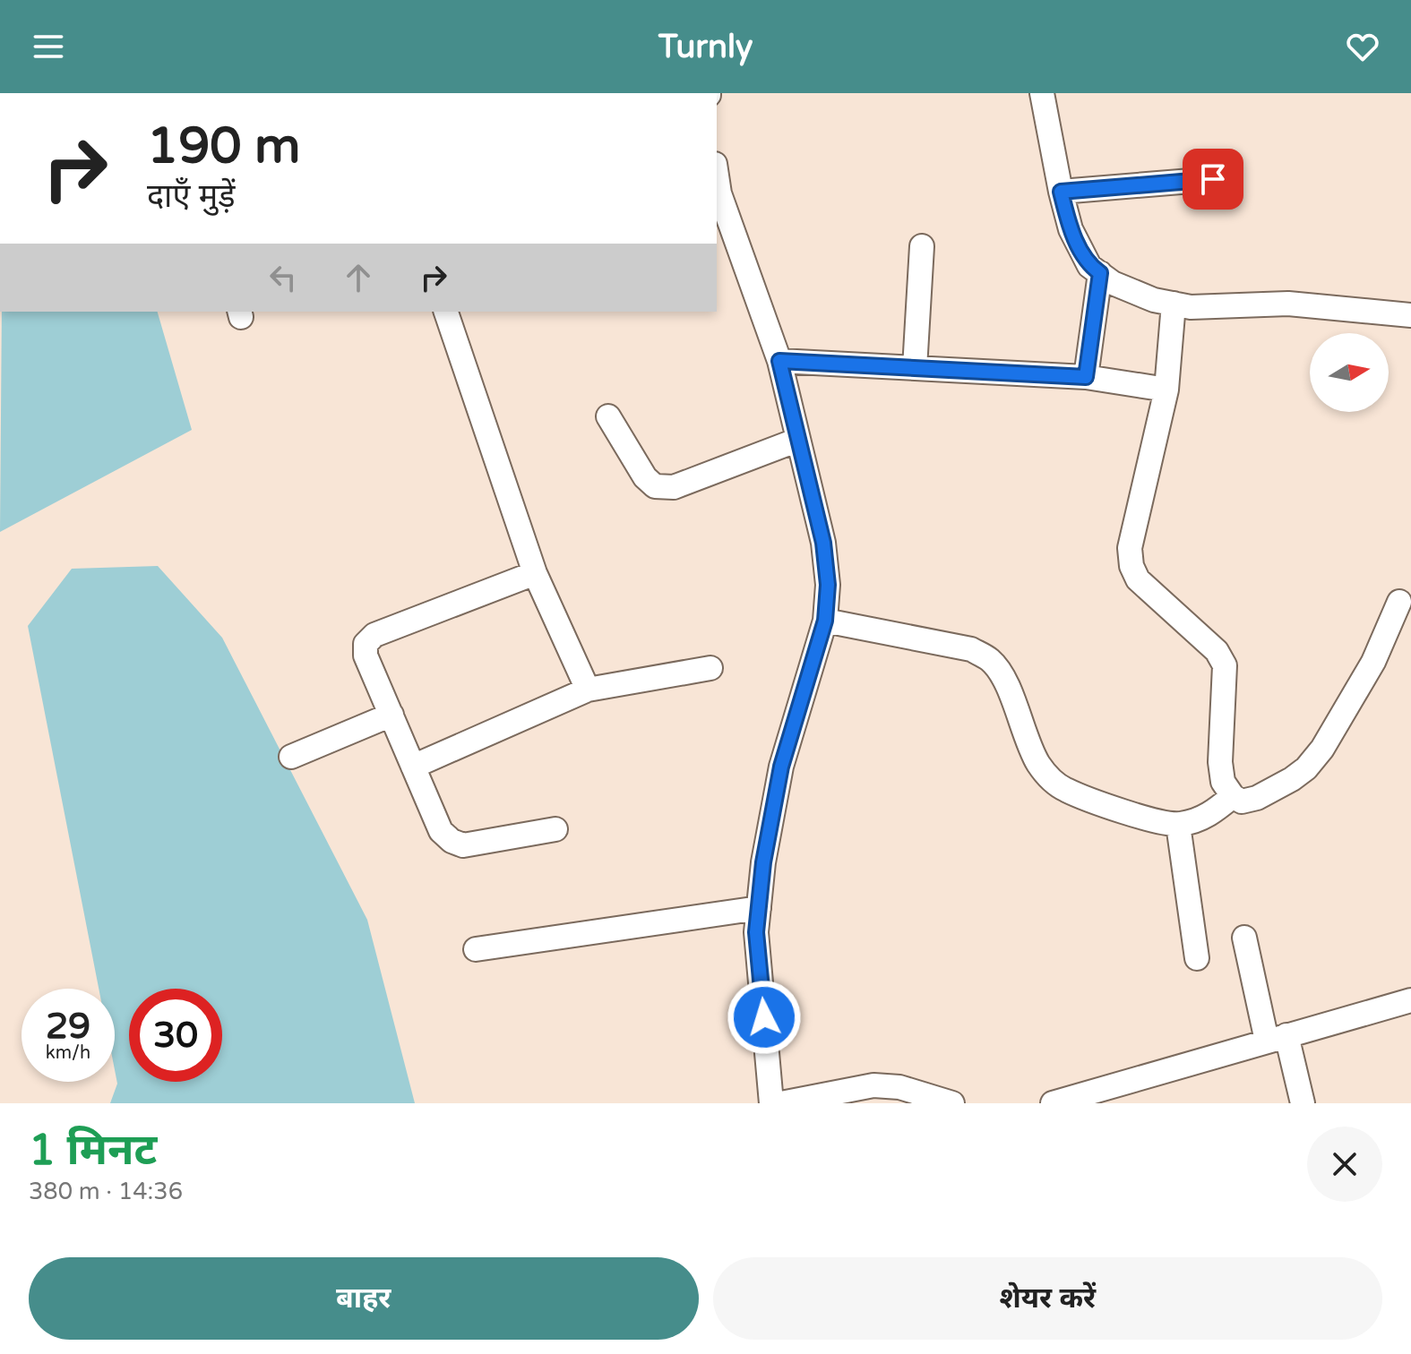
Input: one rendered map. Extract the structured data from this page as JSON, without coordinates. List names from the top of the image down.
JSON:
{
  "north": "right",
  "page": {
    "header": "Turnly",
    "turn": ["190 m", "दाएँ मुड़ें"],
    "speed": "29 km/h",
    "limit": "30",
    "heading": ["1 मिनट", "380 m · 14:36"],
    "buttons": ["बाहर", "शेयर करें"]
  }
}
